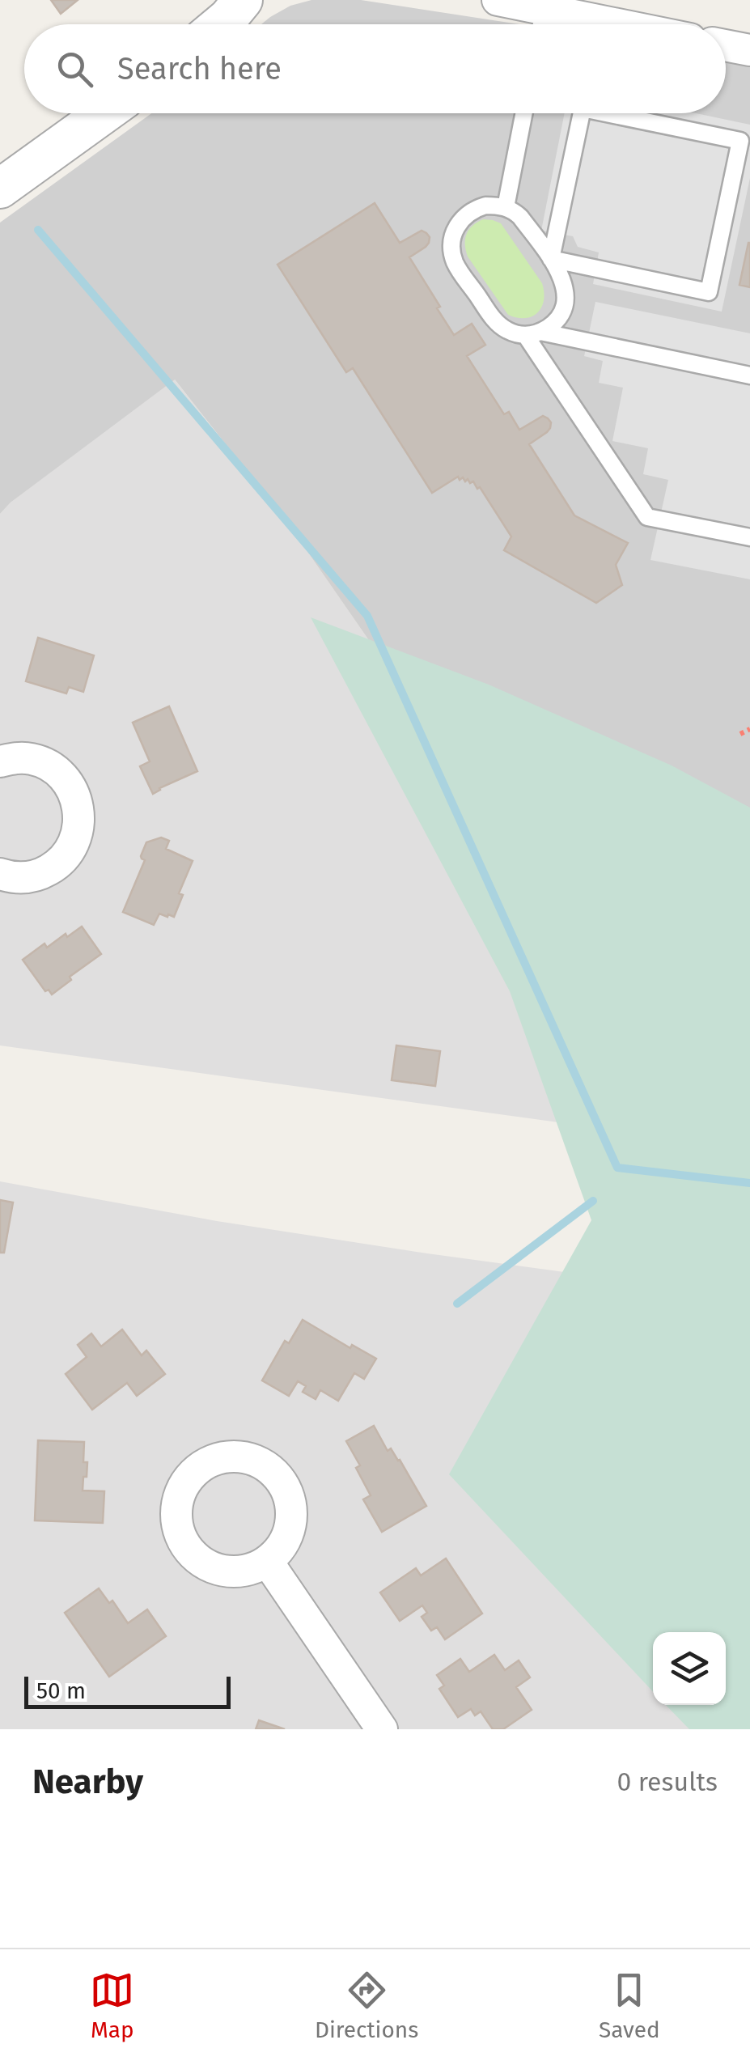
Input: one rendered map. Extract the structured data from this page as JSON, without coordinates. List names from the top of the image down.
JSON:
{
  "scale_bar": "50 m",
  "page": {
    "search": "Search here",
    "scale": "50 m",
    "heading": ["Nearby", "0 results"],
    "nav": ["Map", "Directions", "Saved"]
  }
}
